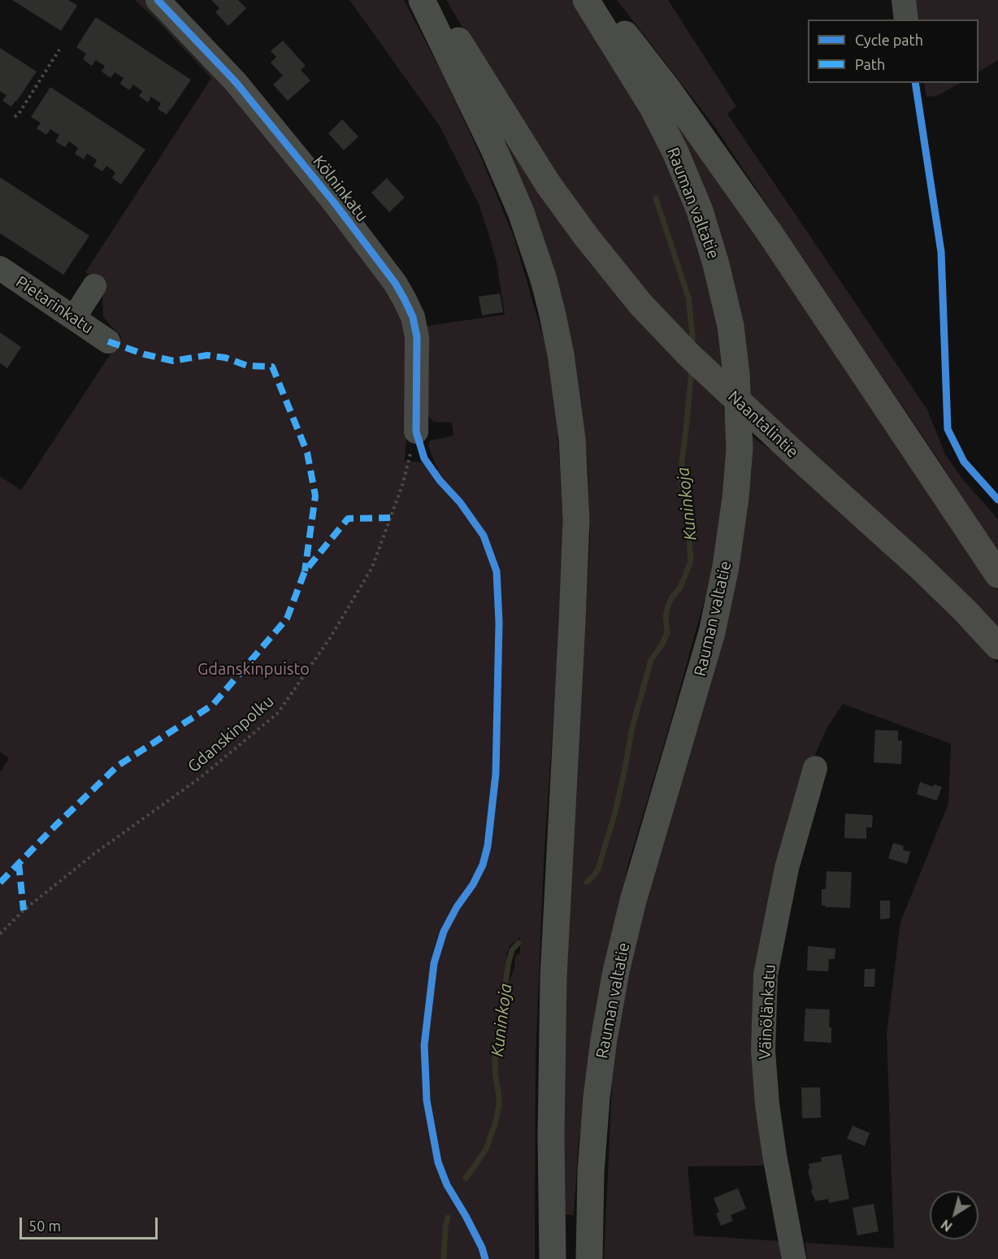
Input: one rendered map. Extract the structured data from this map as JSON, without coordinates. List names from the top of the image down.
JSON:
{
  "streets": {
    "highway": ["Rauman valtatie"],
    "main road": ["Naantalintie"],
    "street": ["Kölninkatu", "Pietarinkatu", "Väinölänkatu"],
    "path": ["Gdanskinpolku"]
  },
  "crossings": [
    ["Kölninkatu", "Gdanskinpolku"]
  ],
  "water": ["Kuninkoja"],
  "parks": ["Gdanskinpuisto"],
  "legend": ["Cycle path", "Path"],
  "scale_bar": "50 m",
  "north": "bottom left"
}
